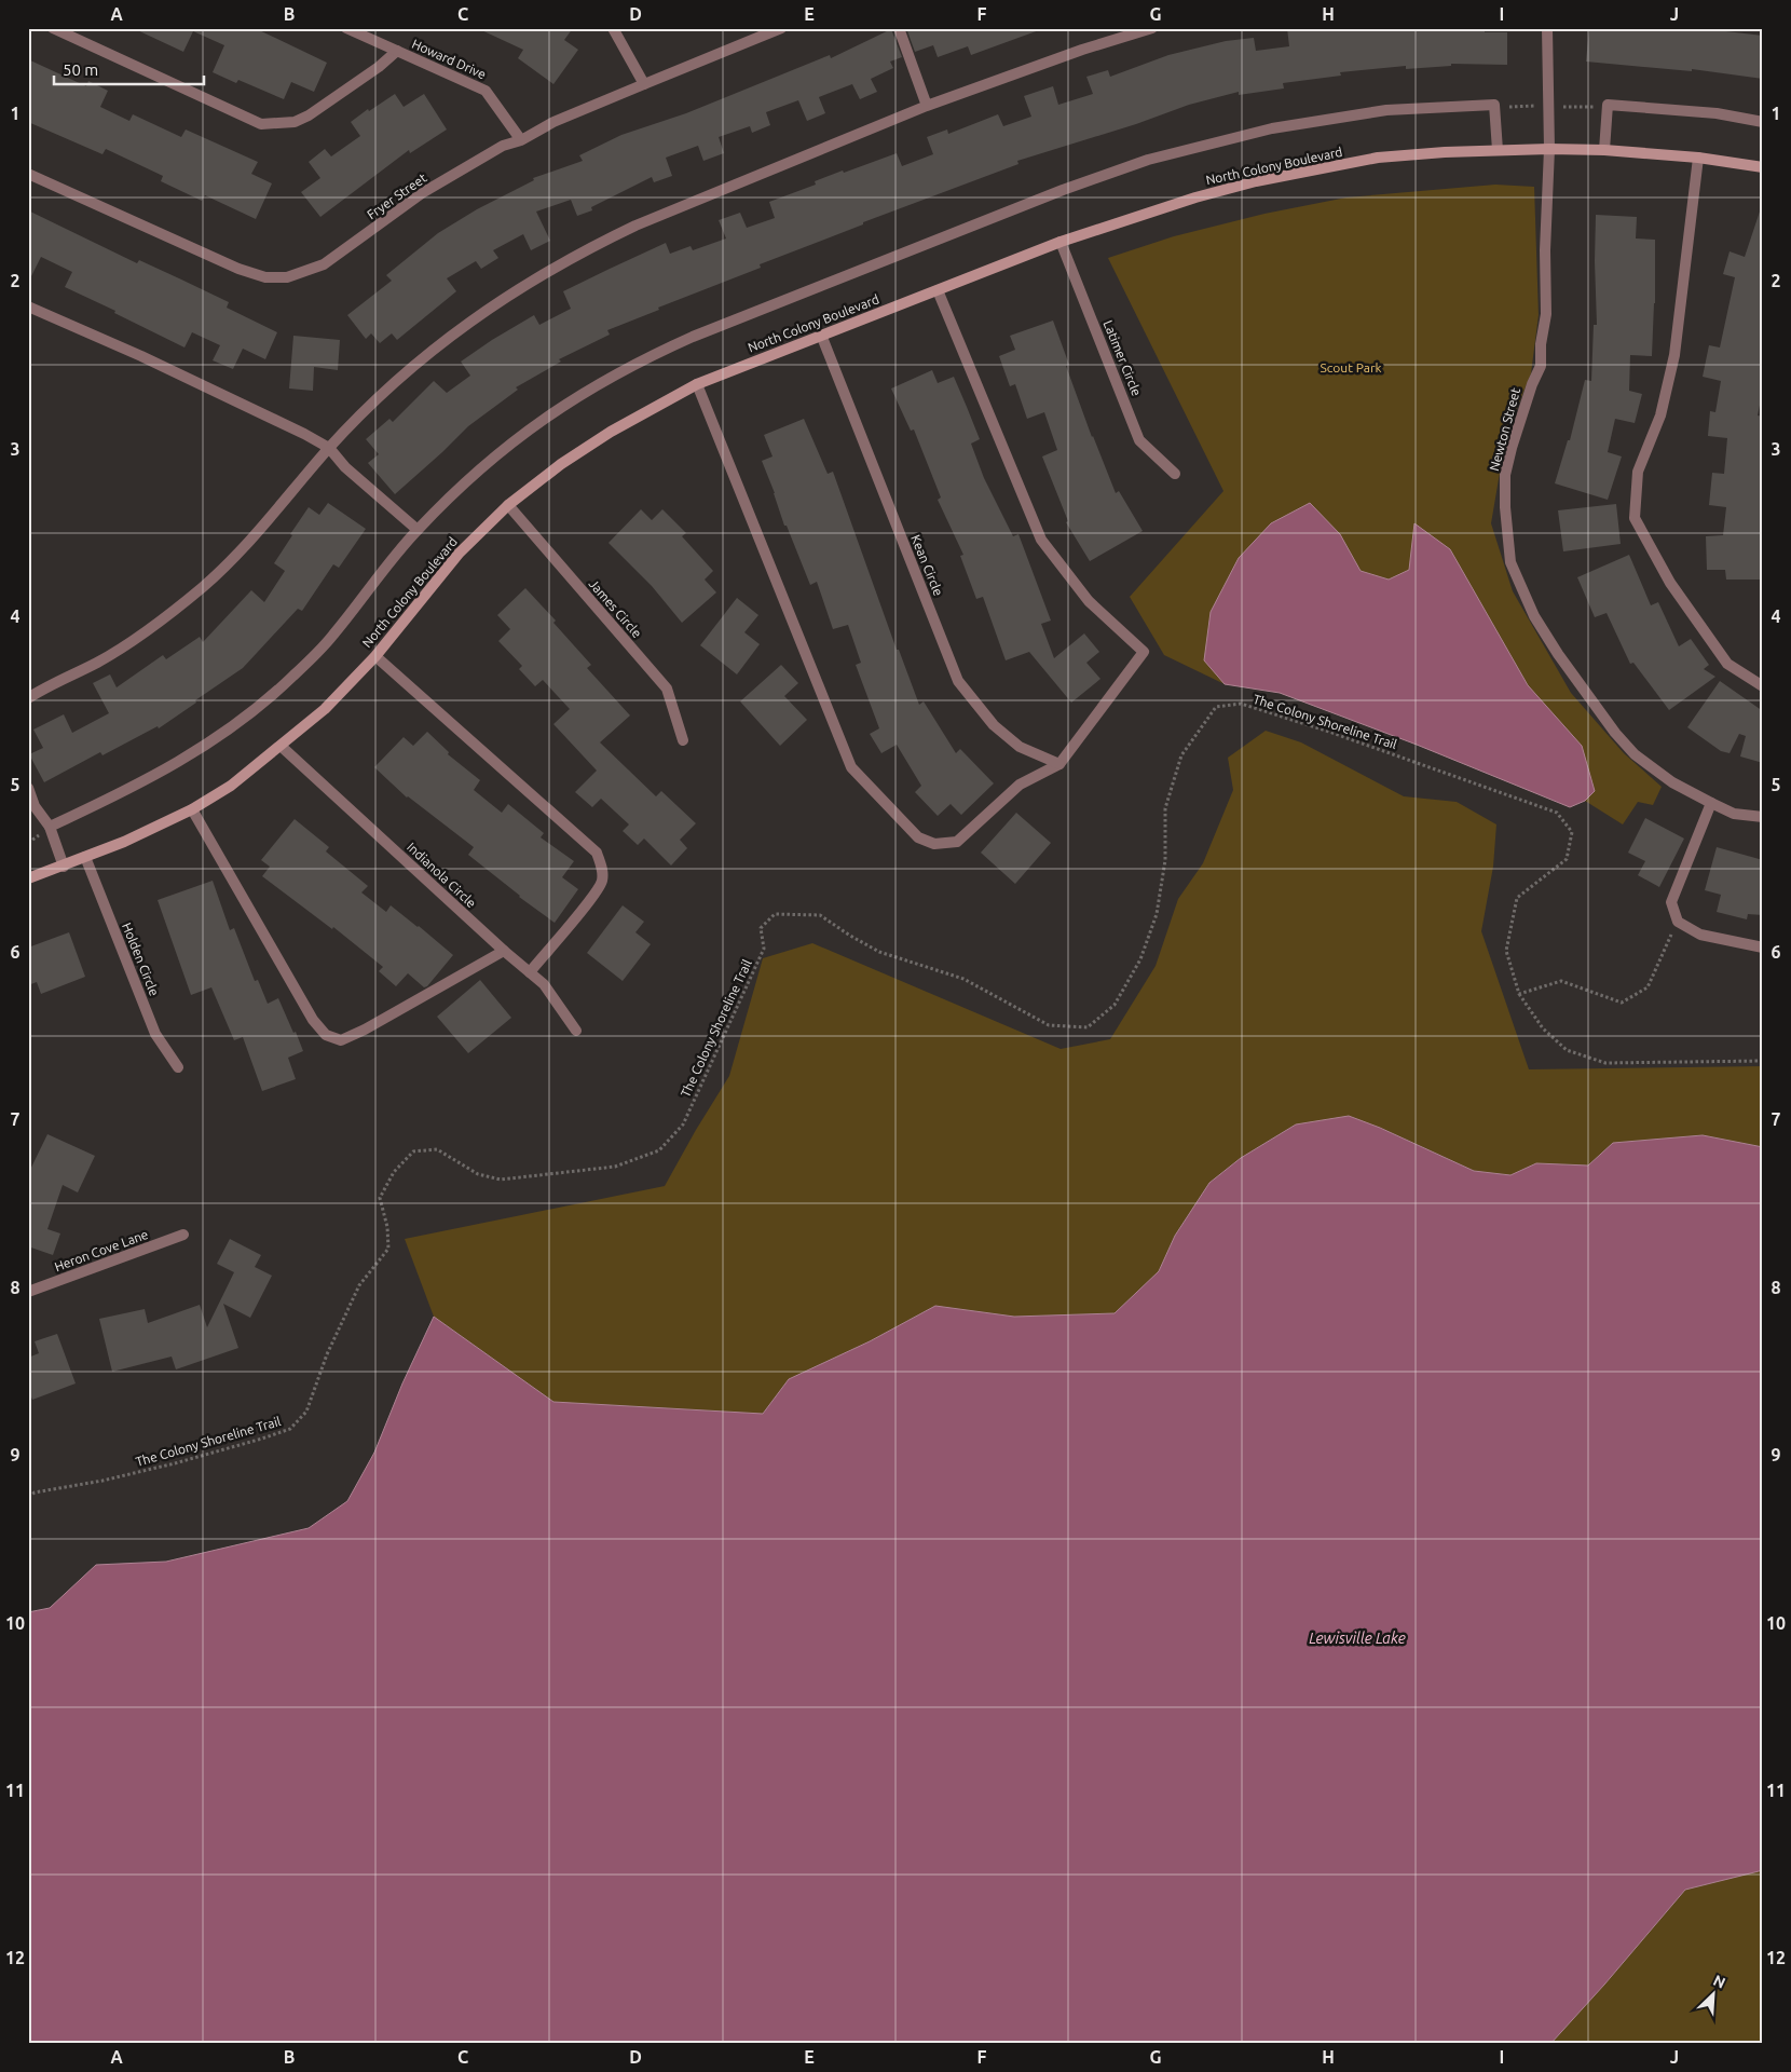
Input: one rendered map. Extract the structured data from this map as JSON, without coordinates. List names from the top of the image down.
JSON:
{
  "streets": {
    "main road": ["North Colony Boulevard"],
    "street": [
      "Howard Drive",
      "Fryer Street",
      "Latimer Circle",
      "Newton Street",
      "Kean Circle",
      "James Circle",
      "Indianola Circle",
      "Holden Circle",
      "Heron Cove Lane"
    ],
    "path": ["The Colony Shoreline Trail"]
  },
  "crossings": [
    ["Howard Drive", "Fryer Street"],
    ["North Colony Boulevard", "Latimer Circle"],
    ["North Colony Boulevard", "Newton Street"],
    ["North Colony Boulevard", "Kean Circle"],
    ["North Colony Boulevard", "James Circle"],
    ["North Colony Boulevard", "Indianola Circle"],
    ["North Colony Boulevard", "Holden Circle"]
  ],
  "water": ["Lewisville Lake"],
  "parks": ["Scout Park"],
  "scale_bar": "50 m",
  "north": "top right",
  "grid": {
    "columns": [
      "A",
      "B",
      "C",
      "D",
      "E",
      "F",
      "G",
      "H",
      "I",
      "J"
    ],
    "rows": [
      "1",
      "2",
      "3",
      "4",
      "5",
      "6",
      "7",
      "8",
      "9",
      "10",
      "11",
      "12"
    ]
  }
}
